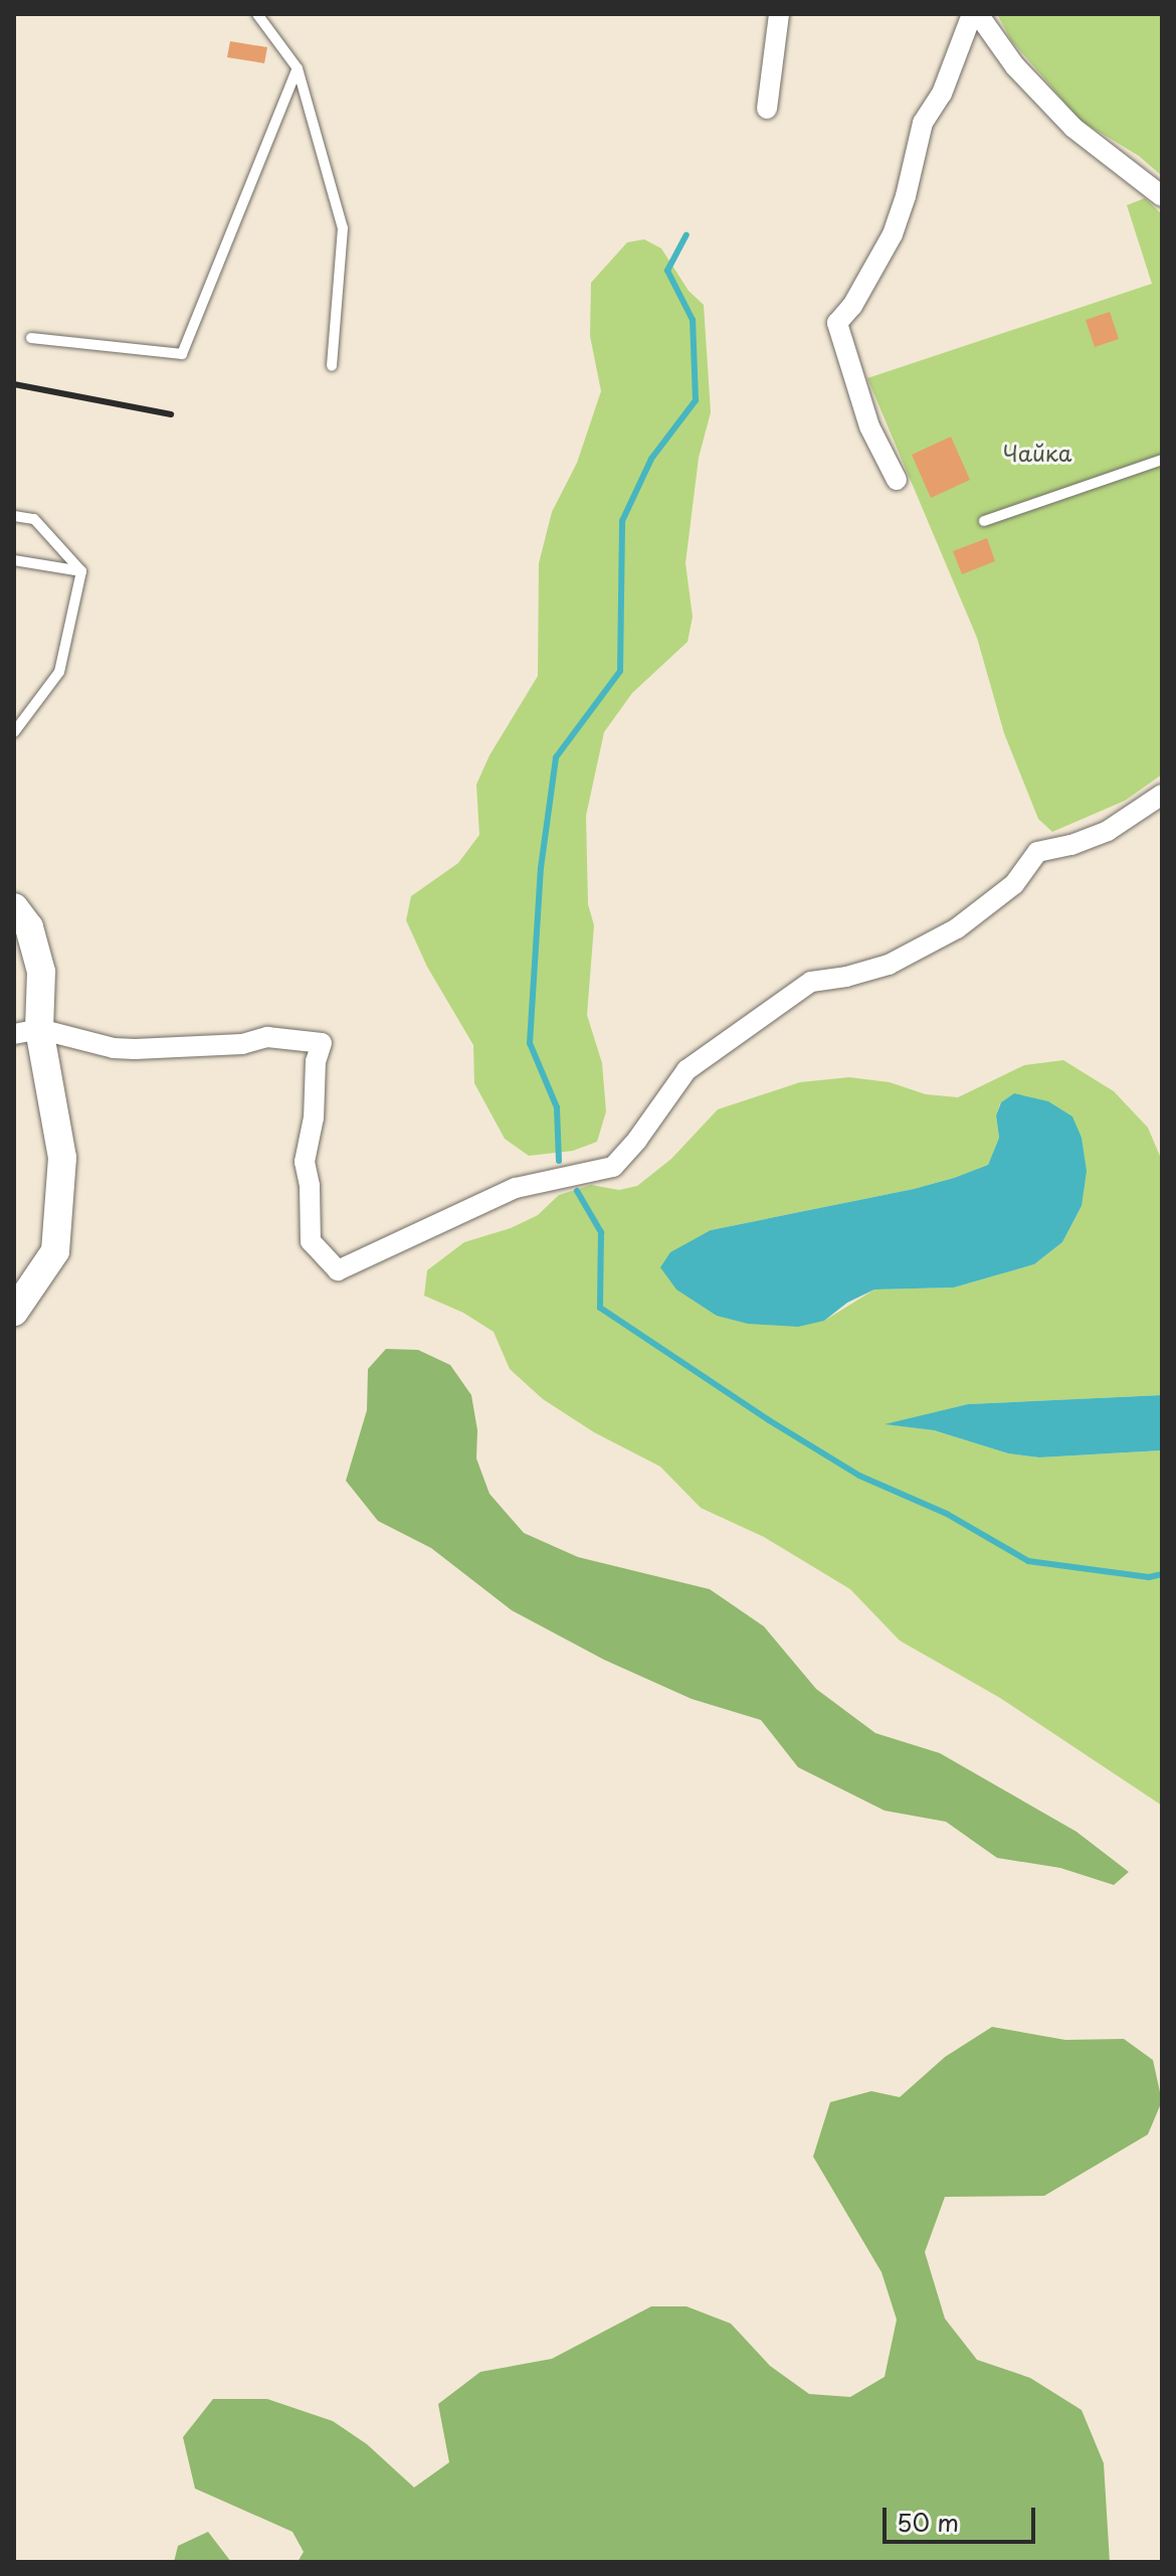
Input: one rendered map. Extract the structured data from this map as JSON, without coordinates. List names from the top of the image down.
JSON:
{
  "parks": ["Чайка"],
  "scale_bar": "50 m"
}
